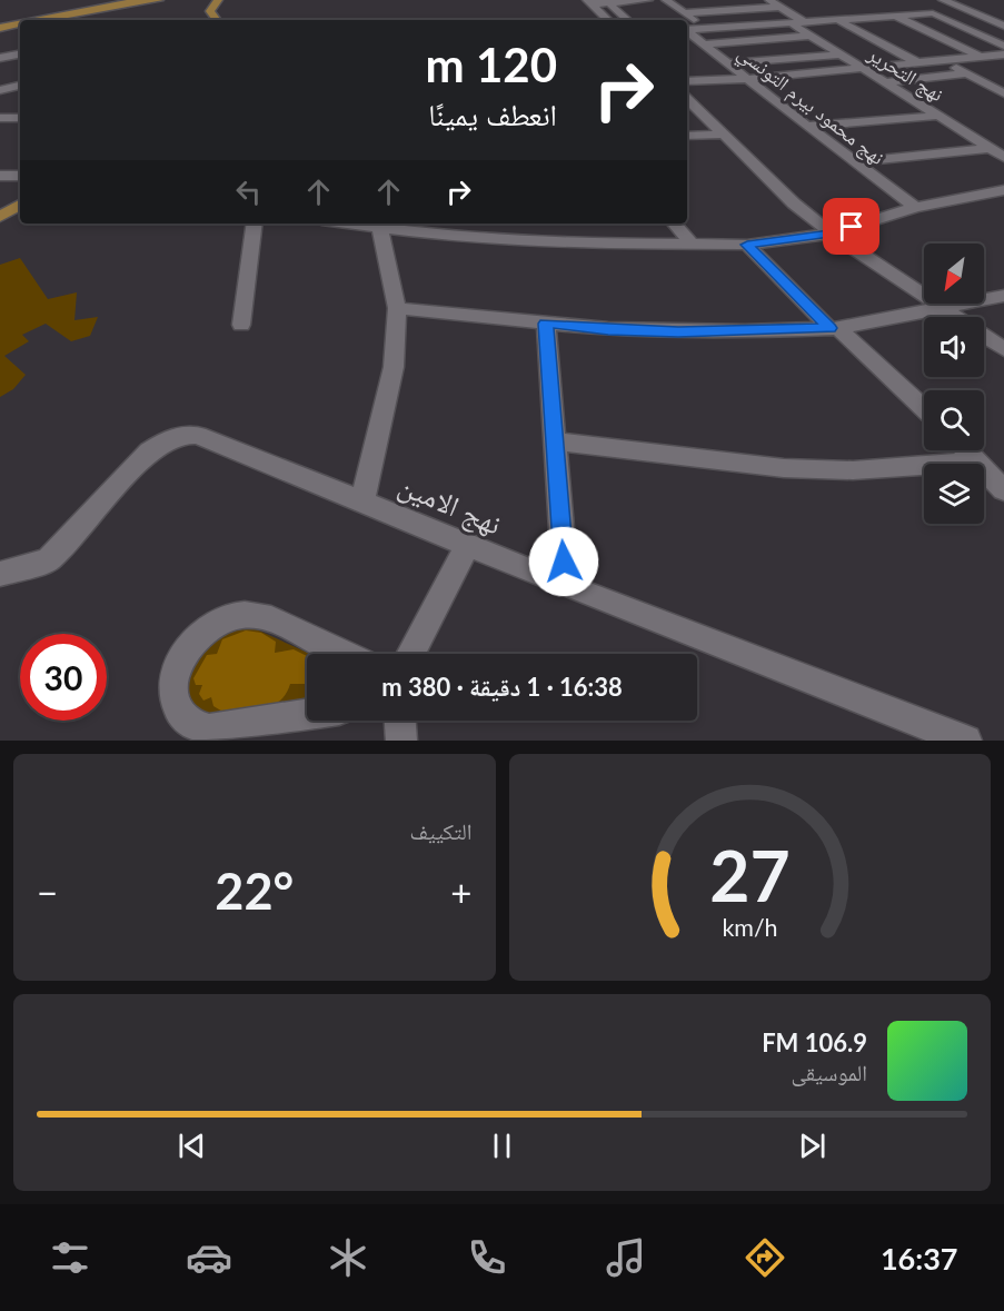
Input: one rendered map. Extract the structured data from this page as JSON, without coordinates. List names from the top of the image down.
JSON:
{
  "streets": {
    "street": ["نهج التحرير", "نهج محمود بيرم التونسي", "نهج الامين"]
  },
  "north": "bottom left",
  "page": {
    "turn": ["120 m", "انعطف يمينًا"],
    "limit": "30",
    "trip": "16:38 · 1 دقيقة · 380 m",
    "tile": "التكييف",
    "heat": ["−", "22°", "+"],
    "song": ["106.9 FM", "الموسيقى"],
    "tabs": "16:37",
    "gauge": ["27", "km/h"]
  }
}
